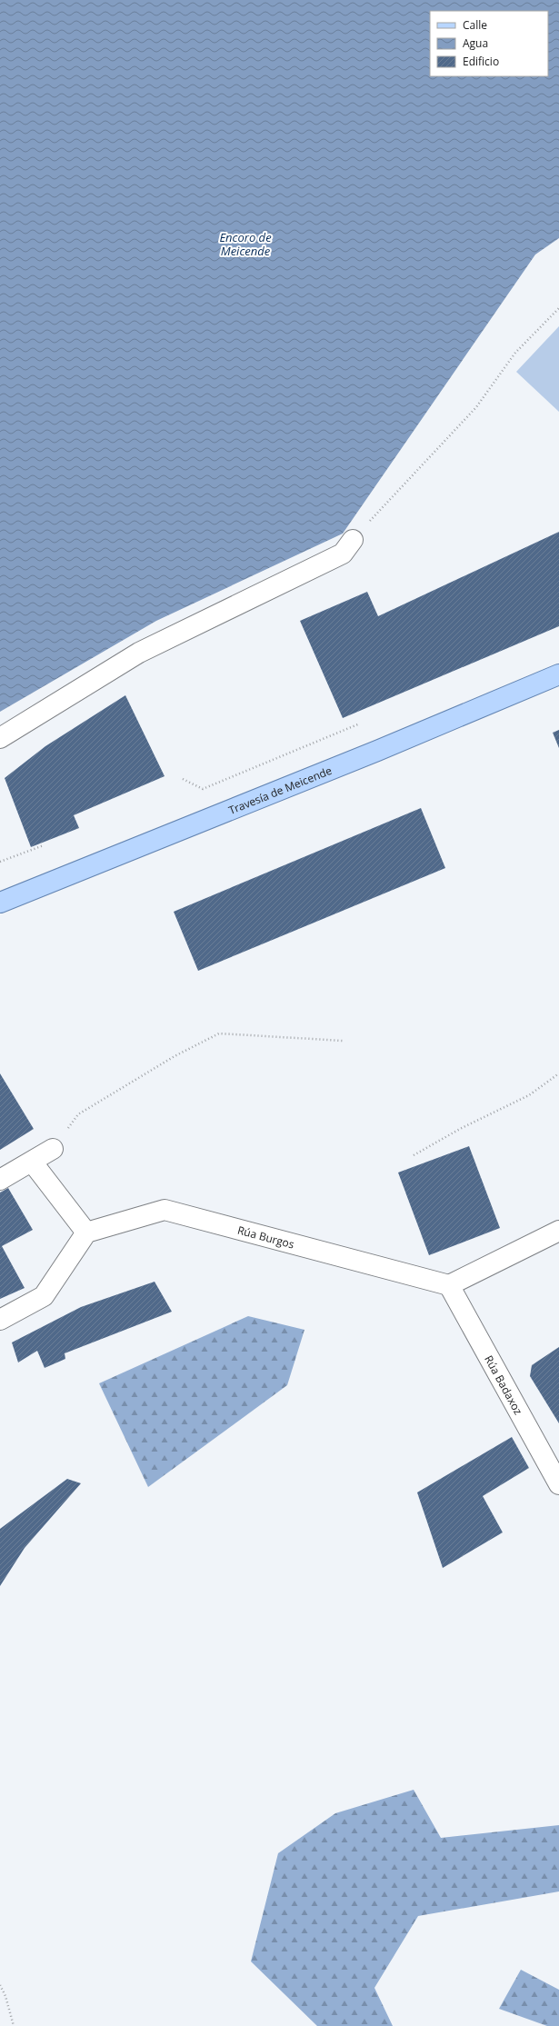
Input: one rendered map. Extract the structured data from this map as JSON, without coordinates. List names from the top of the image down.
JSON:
{
  "streets": {
    "main road": ["Travesía de Meicende"],
    "street": ["Rúa Burgos", "Rúa Badaxoz"]
  },
  "crossings": [
    ["Rúa Burgos", "Rúa Badaxoz"]
  ],
  "water": ["Encoro de Meicende"],
  "legend": ["Calle", "Agua", "Edificio"]
}
